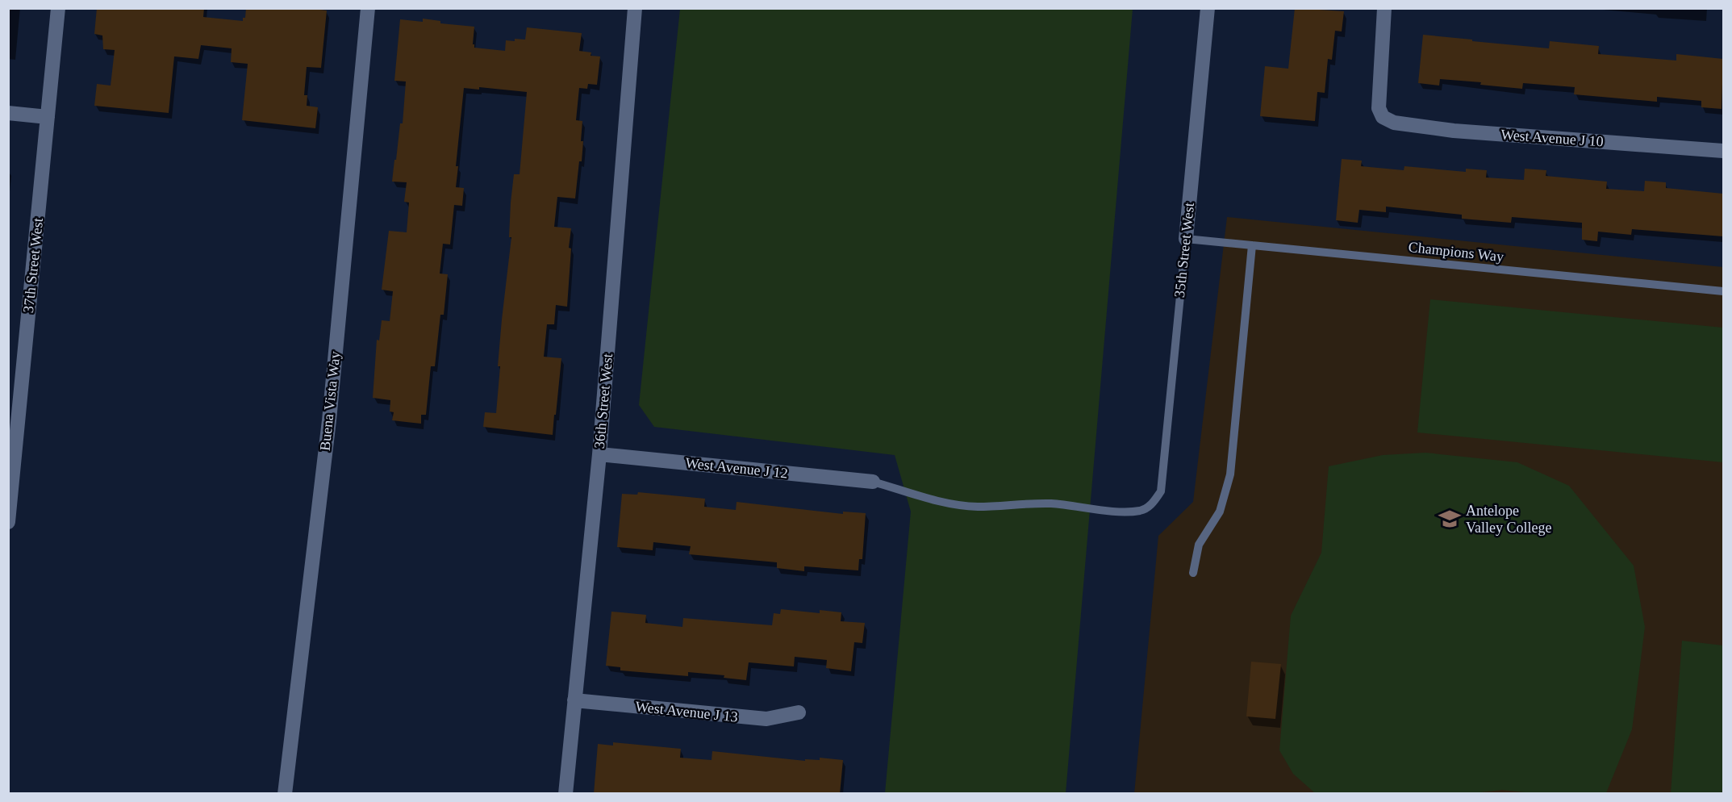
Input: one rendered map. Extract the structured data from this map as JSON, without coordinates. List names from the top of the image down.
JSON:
{
  "streets": {
    "street": [
      "West Avenue J 10",
      "35th Street West",
      "37th Street West",
      "Buena Vista Way",
      "36th Street West",
      "West Avenue J 12",
      "West Avenue J 13"
    ],
    "lane": ["Champions Way"]
  },
  "crossings": [
    ["35th Street West", "Champions Way"],
    ["35th Street West", "West Avenue J 12"],
    ["36th Street West", "West Avenue J 12"],
    ["36th Street West", "West Avenue J 13"]
  ],
  "places": {
    "school or university": ["Antelope Valley College"]
  }
}
